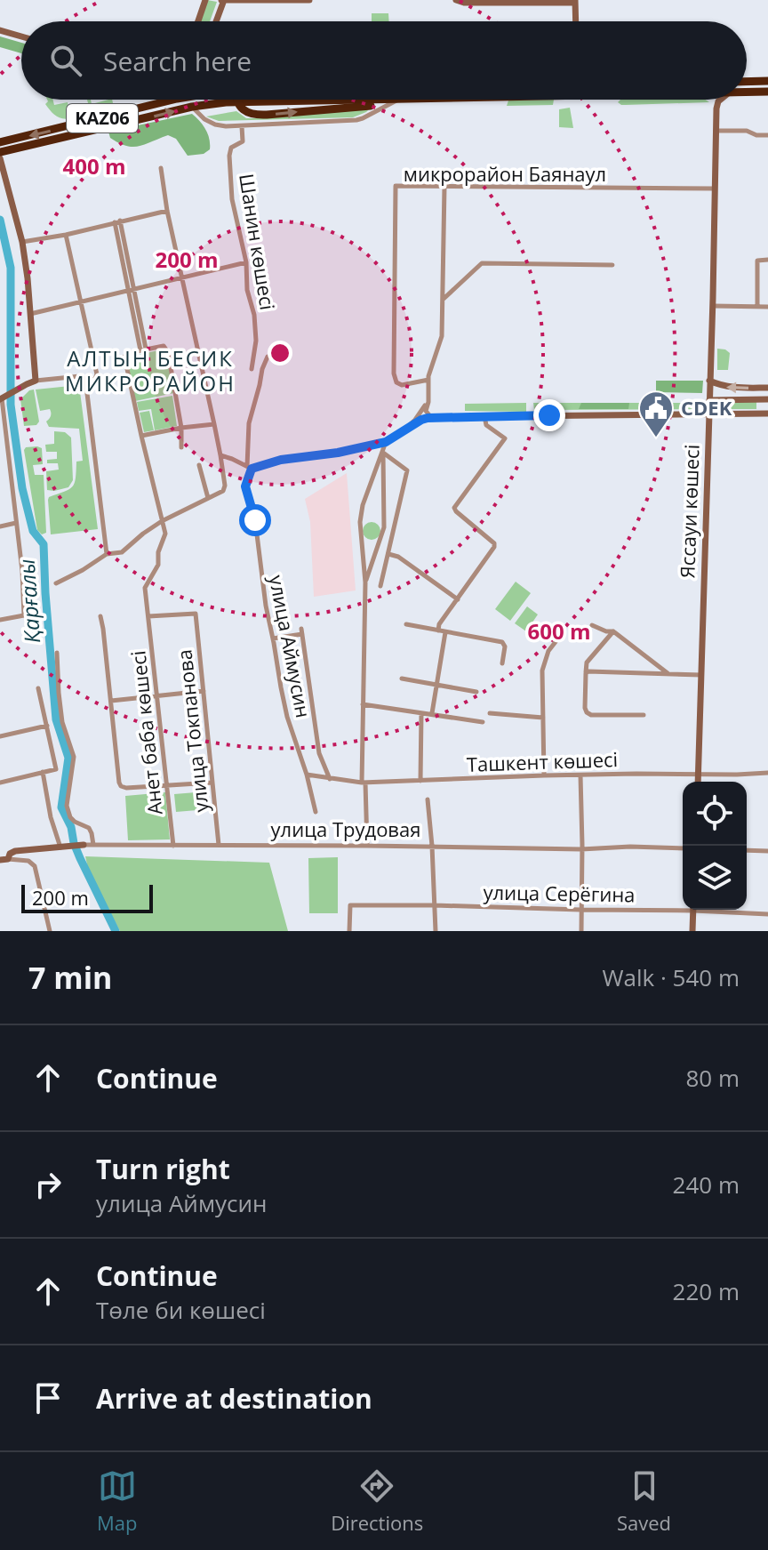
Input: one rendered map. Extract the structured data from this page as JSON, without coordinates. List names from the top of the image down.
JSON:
{
  "streets": {
    "highway": ["KАZ06"],
    "main road": ["Яссауи көшесі", "улица Трудовая"],
    "street": [
      "микрорайон Баянаул",
      "Шанин көшесі",
      "улица Аймусин",
      "улица Токпанова",
      "Анет баба көшесі",
      "Ташкент көшесі",
      "улица Серёгина"
    ]
  },
  "crossings": [
    ["микрорайон Баянаул", "Яссауи көшесі"],
    ["Яссауи көшесі", "Ташкент көшесі"],
    ["улица Аймусин", "Ташкент көшесі"],
    ["улица Токпанова", "Анет баба көшесі"],
    ["улица Токпанова", "улица Трудовая"],
    ["Анет баба көшесі", "улица Трудовая"]
  ],
  "districts": ["АЛТЫН БЕСИК МИКРОРАЙОН"],
  "water": ["Қарғалы"],
  "places": {
    "public building": ["CDEK"]
  },
  "scale_bar": "200 m",
  "page": {
    "search": "Search here",
    "scale": "200 m",
    "heading": ["7 min", "Walk · 540 m"],
    "list": [
      ["Continue", "80 m"],
      ["Turn right", "улица Аймусин", "240 m"],
      ["Continue", "Төле би көшесі", "220 m"],
      "Arrive at destination"
    ],
    "nav": ["Map", "Directions", "Saved"]
  },
  "rings": ["400 m", "200 m", "600 m"]
}
